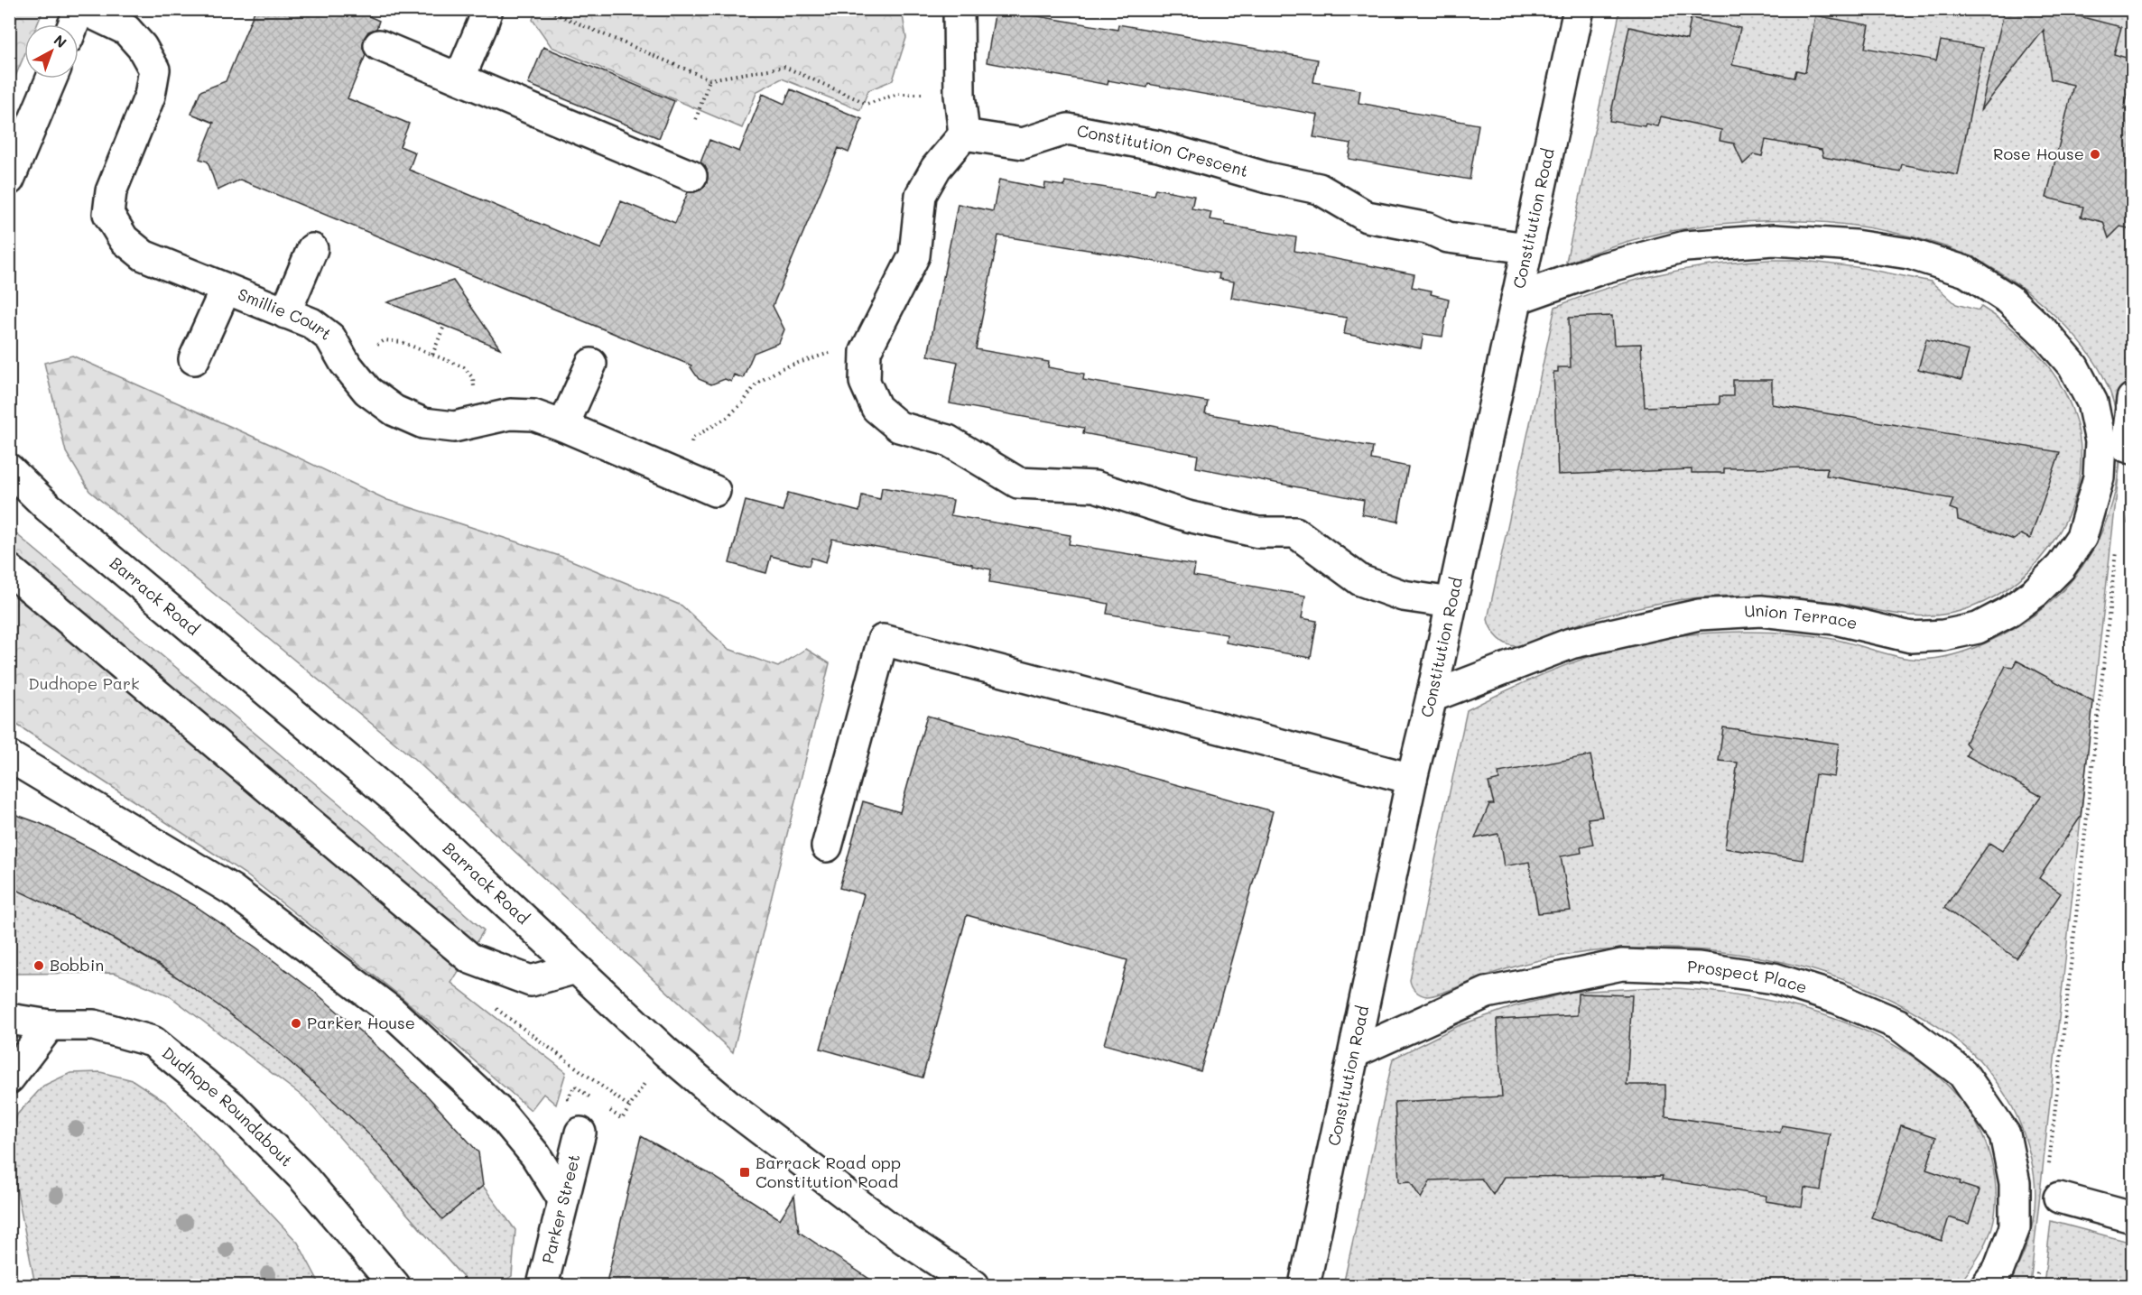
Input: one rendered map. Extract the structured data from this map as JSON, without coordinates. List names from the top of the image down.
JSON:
{
  "streets": {
    "street": [
      "Constitution Crescent",
      "Constitution Road",
      "Smillie Court",
      "Barrack Road",
      "Union Terrace",
      "Prospect Place",
      "Dudhope Roundabout",
      "Parker Street"
    ]
  },
  "crossings": [
    ["Constitution Crescent", "Constitution Road"],
    ["Constitution Road", "Union Terrace"],
    ["Constitution Road", "Prospect Place"]
  ],
  "parks": ["Dudhope Park"],
  "places": {
    "other": ["Rose House", "Bobbin", "Parker House"],
    "transit": ["Barrack Road opp Constitution Road"]
  },
  "north": "top right"
}
